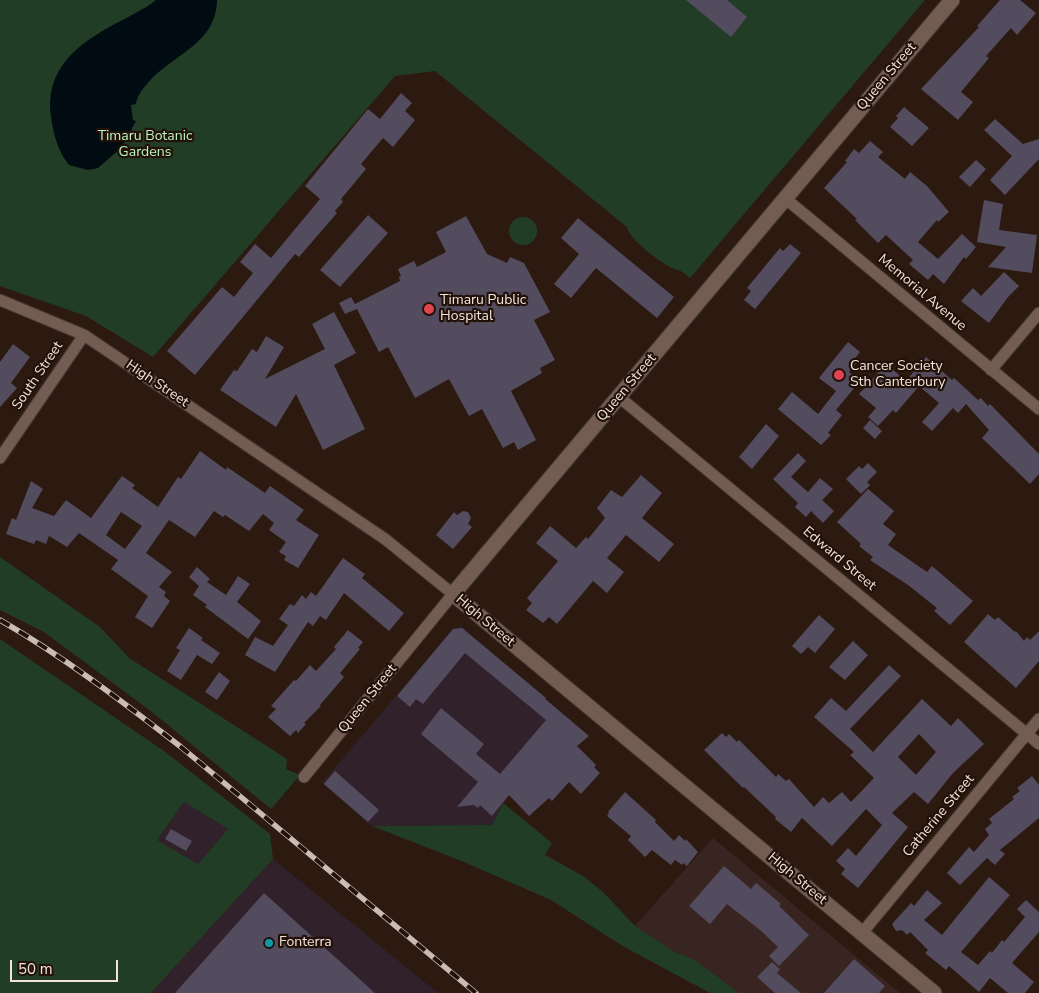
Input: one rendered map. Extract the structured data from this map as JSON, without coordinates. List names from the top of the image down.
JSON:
{
  "streets": {
    "street": [
      "Queen Street",
      "Memorial Avenue",
      "South Street",
      "High Street",
      "Edward Street",
      "Catherine Street"
    ]
  },
  "crossings": [
    ["Queen Street", "Memorial Avenue"],
    ["Queen Street", "High Street"],
    ["Queen Street", "Edward Street"],
    ["South Street", "High Street"],
    ["High Street", "Catherine Street"],
    ["Edward Street", "Catherine Street"]
  ],
  "parks": ["Timaru Botanic Gardens"],
  "places": ["Timaru Public Hospital", "Cancer Society Sth Canterbury", "Fonterra"],
  "scale_bar": "50 m"
}
